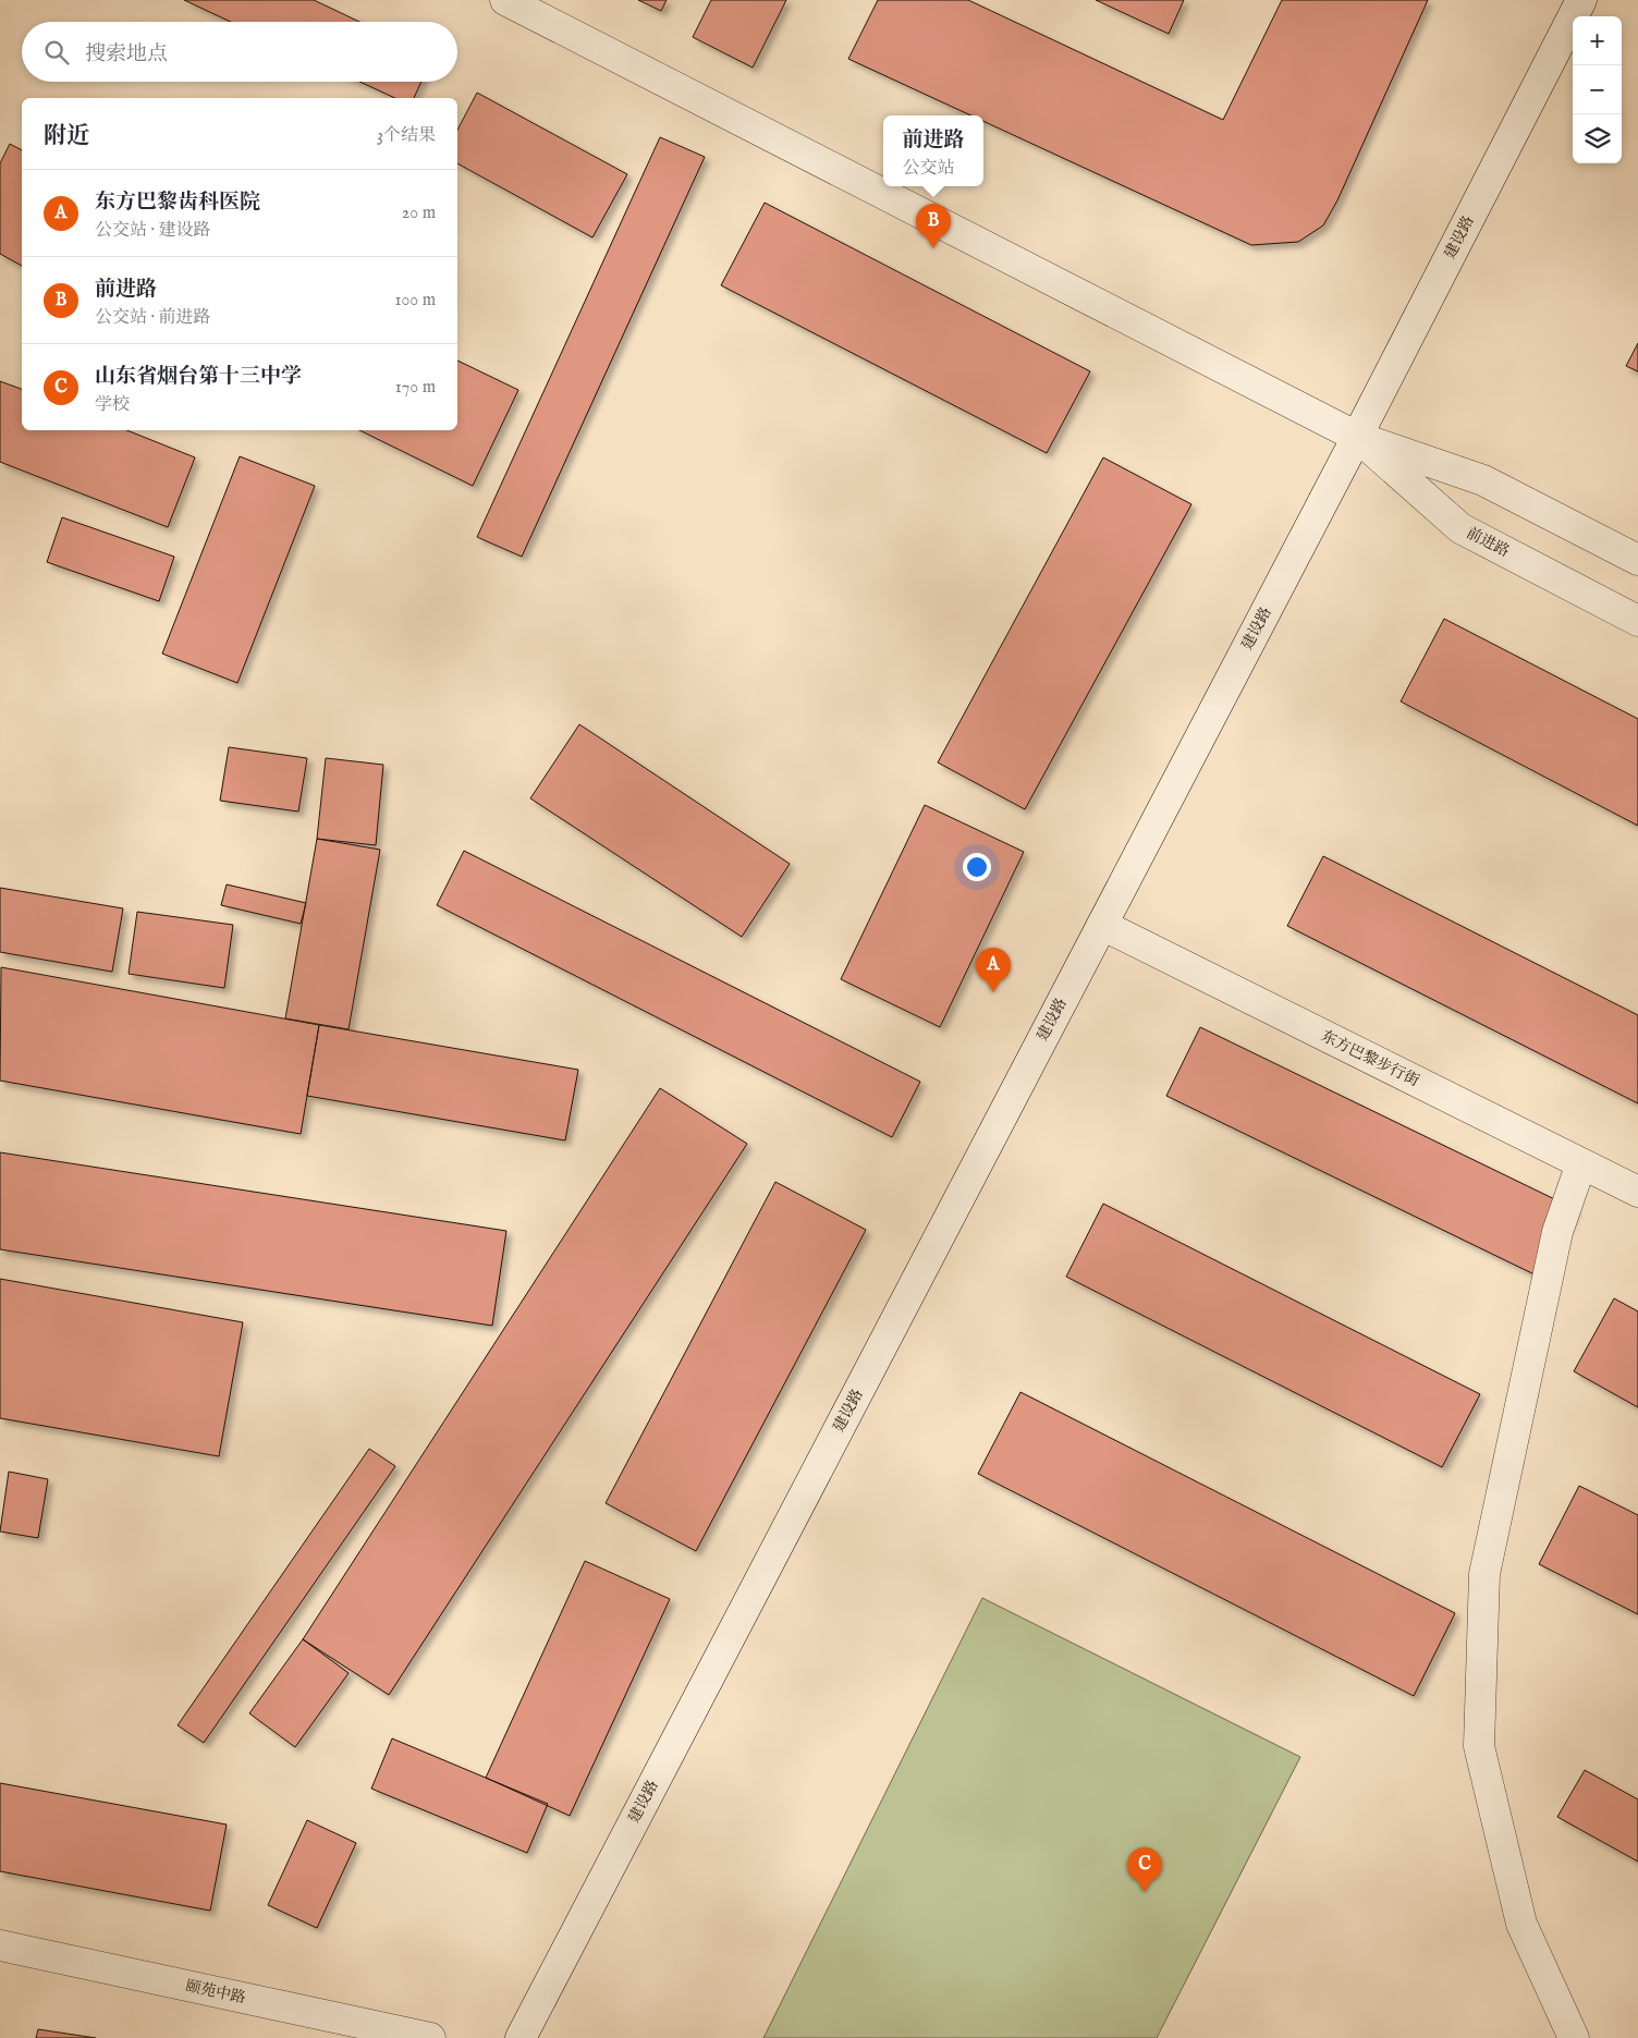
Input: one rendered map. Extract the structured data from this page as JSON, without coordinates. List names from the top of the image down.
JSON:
{
  "streets": {
    "street": [
      "建设路",
      "前进路",
      "东方巴黎步行街",
      "颐苑中路"
    ]
  },
  "crossings": [
    ["建设路", "前进路"],
    ["建设路", "东方巴黎步行街"]
  ],
  "page": {
    "map_buttons": ["+", "−"],
    "search": "搜索地点",
    "heading": ["附近", "3个结果"],
    "popup": ["前进路", "公交站"],
    "list": [
      {
        "mark": "A",
        "name": "东方巴黎齿科医院",
        "note": "公交站 · 建设路",
        "value": "20 m"
      },
      {
        "mark": "B",
        "name": "前进路",
        "note": "公交站 · 前进路",
        "value": "100 m"
      },
      {
        "mark": "C",
        "name": "山东省烟台第十三中学",
        "note": "学校",
        "value": "170 m"
      }
    ],
    "pins": ["B", "A", "C"]
  }
}
